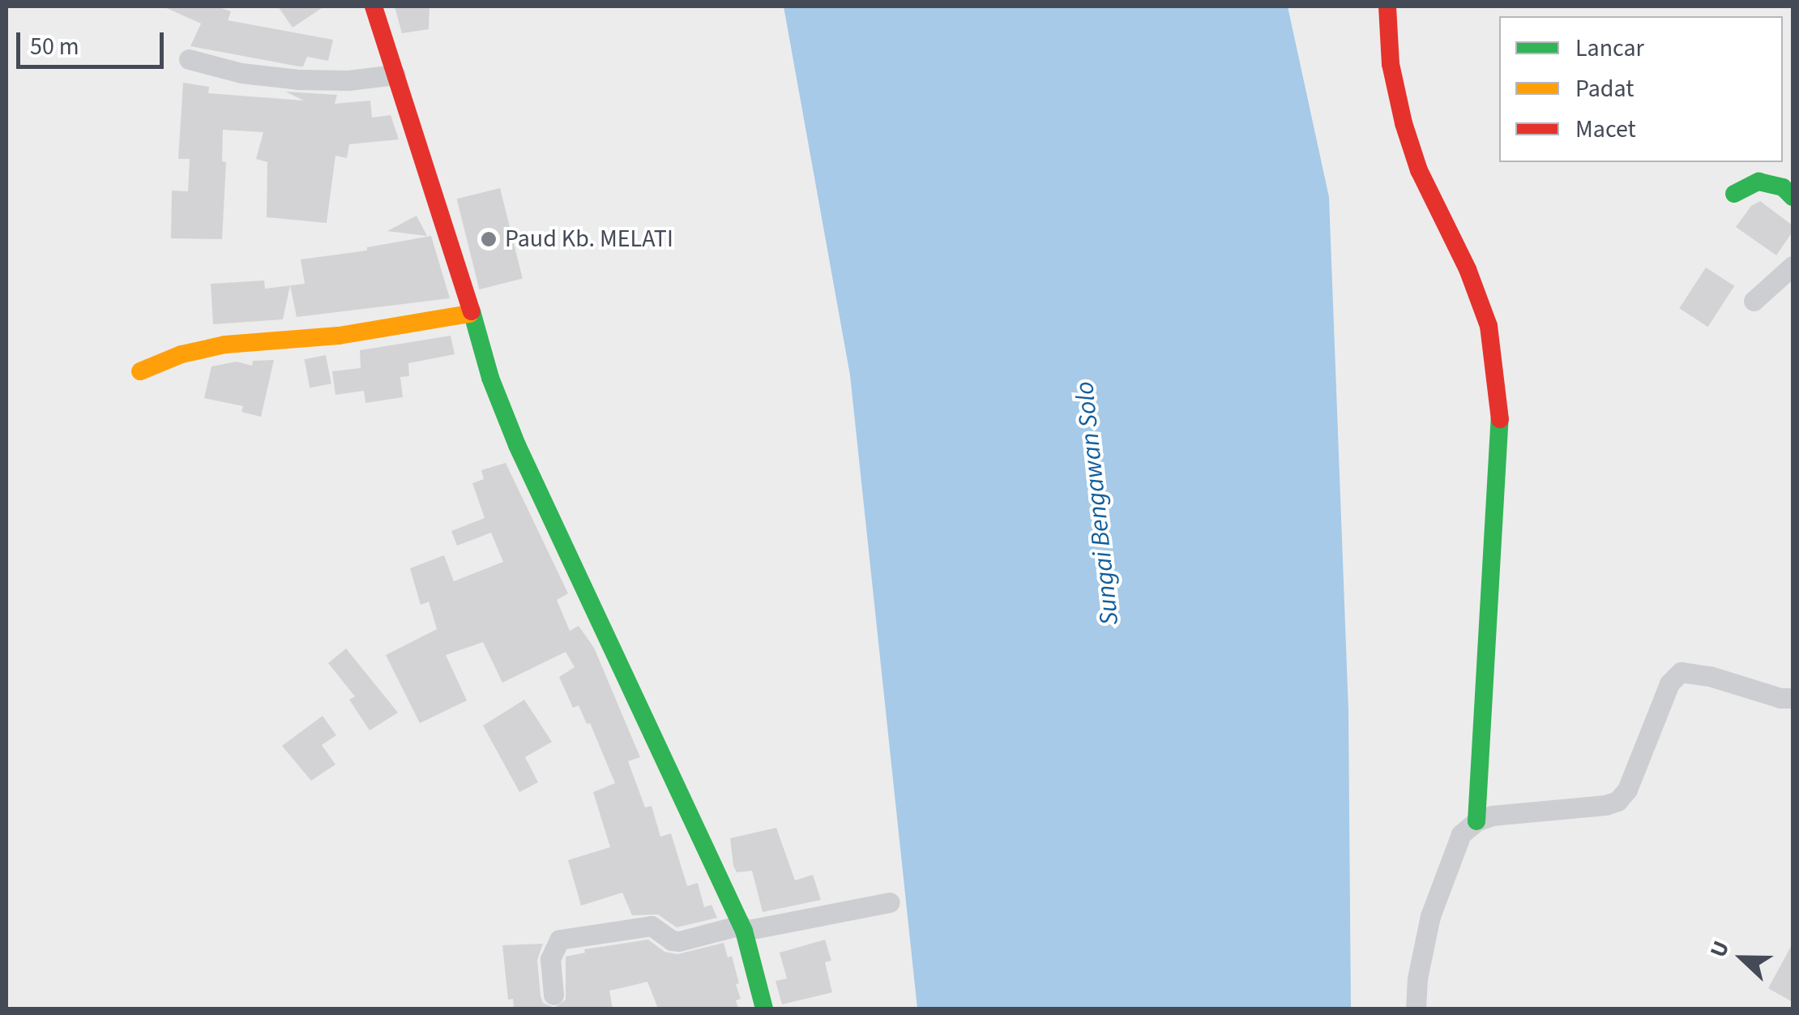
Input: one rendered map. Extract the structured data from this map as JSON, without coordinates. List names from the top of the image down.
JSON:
{
  "water": ["Sungai Bengawan Solo"],
  "places": ["Paud Kb. MELATI"],
  "legend": ["Lancar", "Padat", "Macet"],
  "scale_bar": "50 m",
  "north": "left"
}
